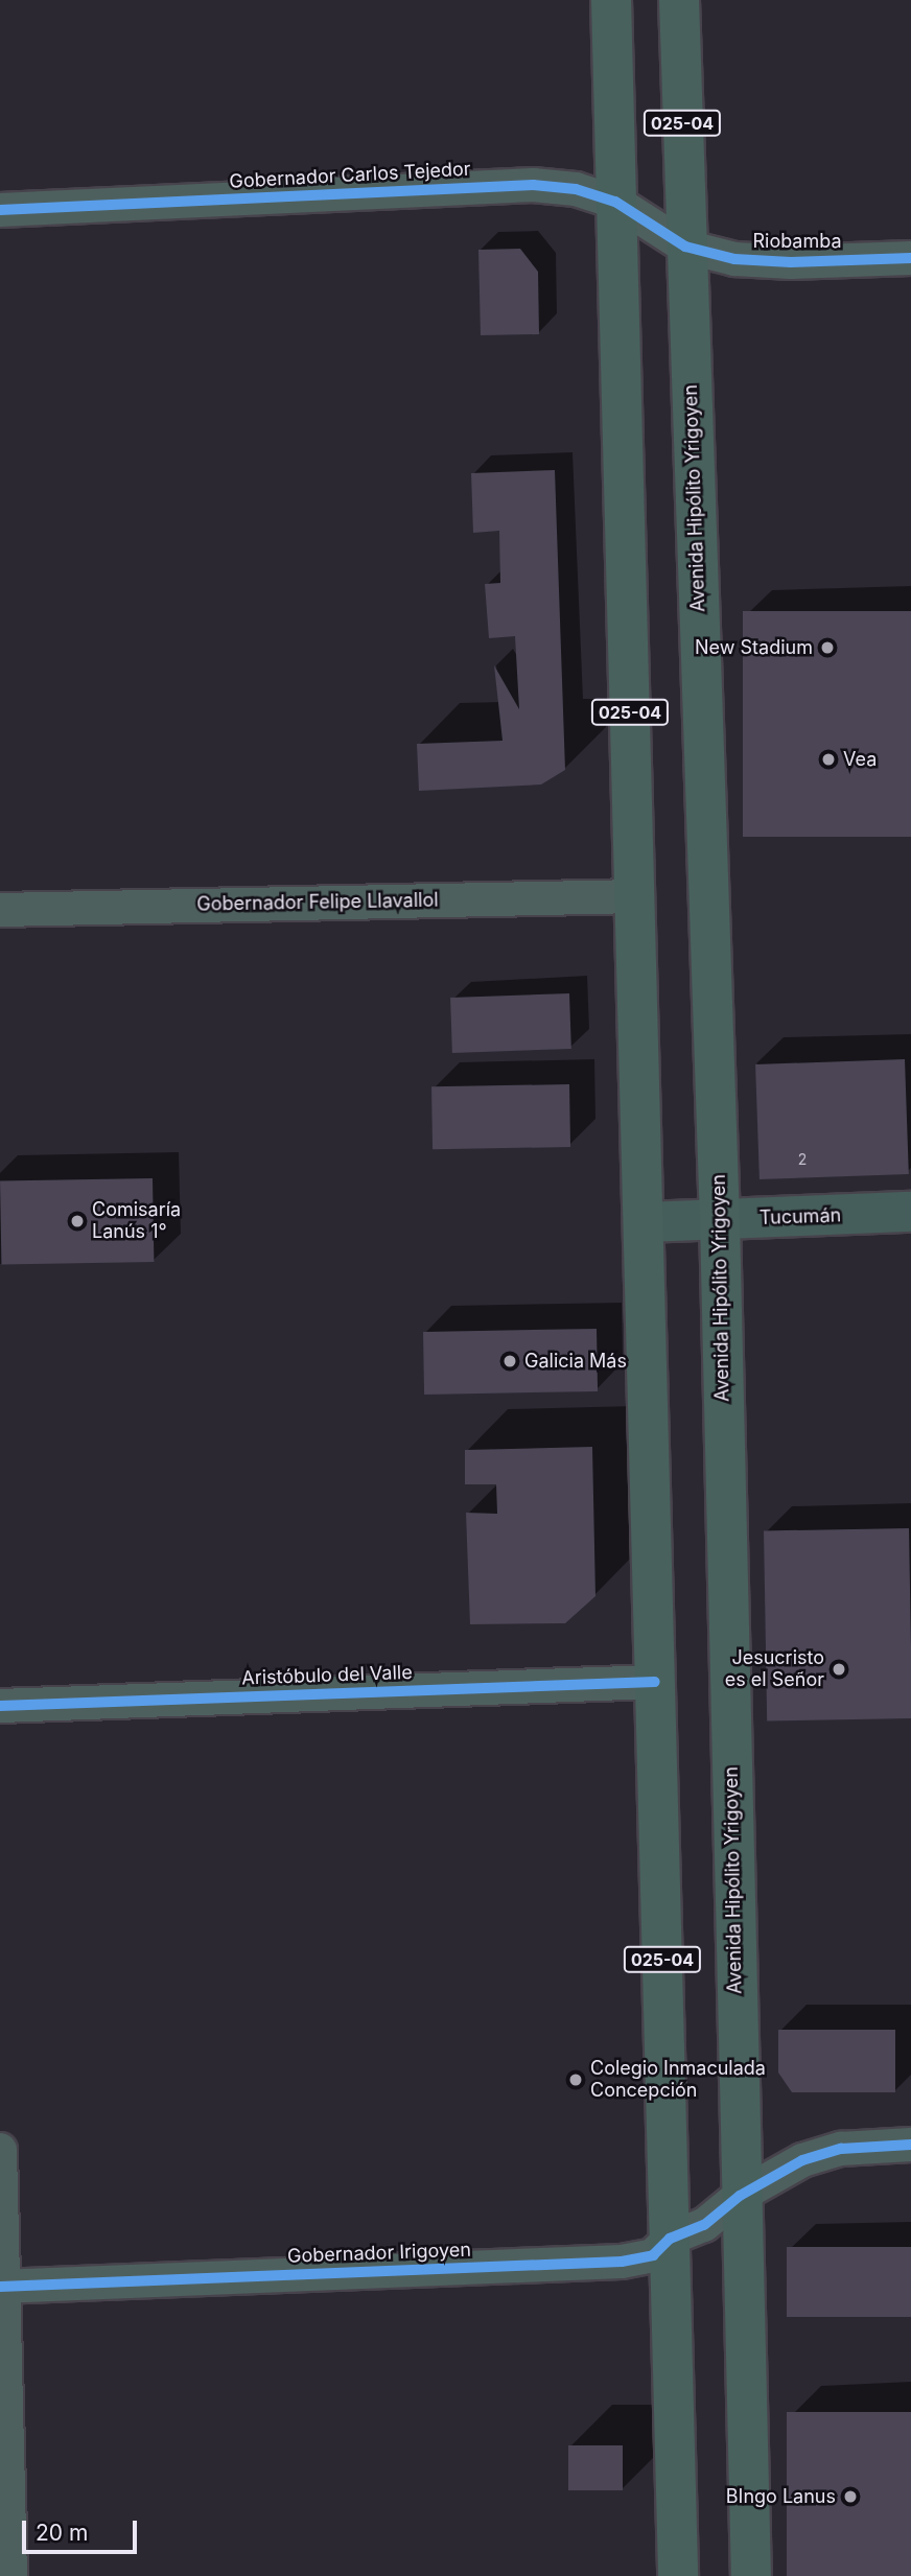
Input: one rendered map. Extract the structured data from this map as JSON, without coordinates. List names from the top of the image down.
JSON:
{
  "streets": {
    "main road": ["025-04", "Avenida Hipólito Yrigoyen"],
    "street": [
      "Gobernador Carlos Tejedor",
      "Riobamba",
      "Gobernador Felipe Llavallol",
      "Tucumán",
      "Aristóbulo del Valle",
      "Gobernador Irigoyen"
    ]
  },
  "crossings": [
    ["025-04", "Gobernador Carlos Tejedor"],
    ["025-04", "Gobernador Felipe Llavallol"],
    ["025-04", "Tucumán"],
    ["025-04", "Aristóbulo del Valle"],
    ["025-04", "Gobernador Irigoyen"],
    ["Gobernador Carlos Tejedor", "Riobamba"],
    ["Gobernador Carlos Tejedor", "Avenida Hipólito Yrigoyen"],
    ["Riobamba", "Avenida Hipólito Yrigoyen"],
    ["Avenida Hipólito Yrigoyen", "Tucumán"],
    ["Avenida Hipólito Yrigoyen", "Gobernador Irigoyen"]
  ],
  "places": [
    "New Stadium",
    "Vea",
    "Comisaría Lanús 1°",
    "Galicia Más",
    "Jesucristo es el Señor",
    "Colegio Inmaculada Concepción",
    "BIngo Lanus"
  ],
  "house_numbers": ["2"],
  "scale_bar": "20 m"
}
